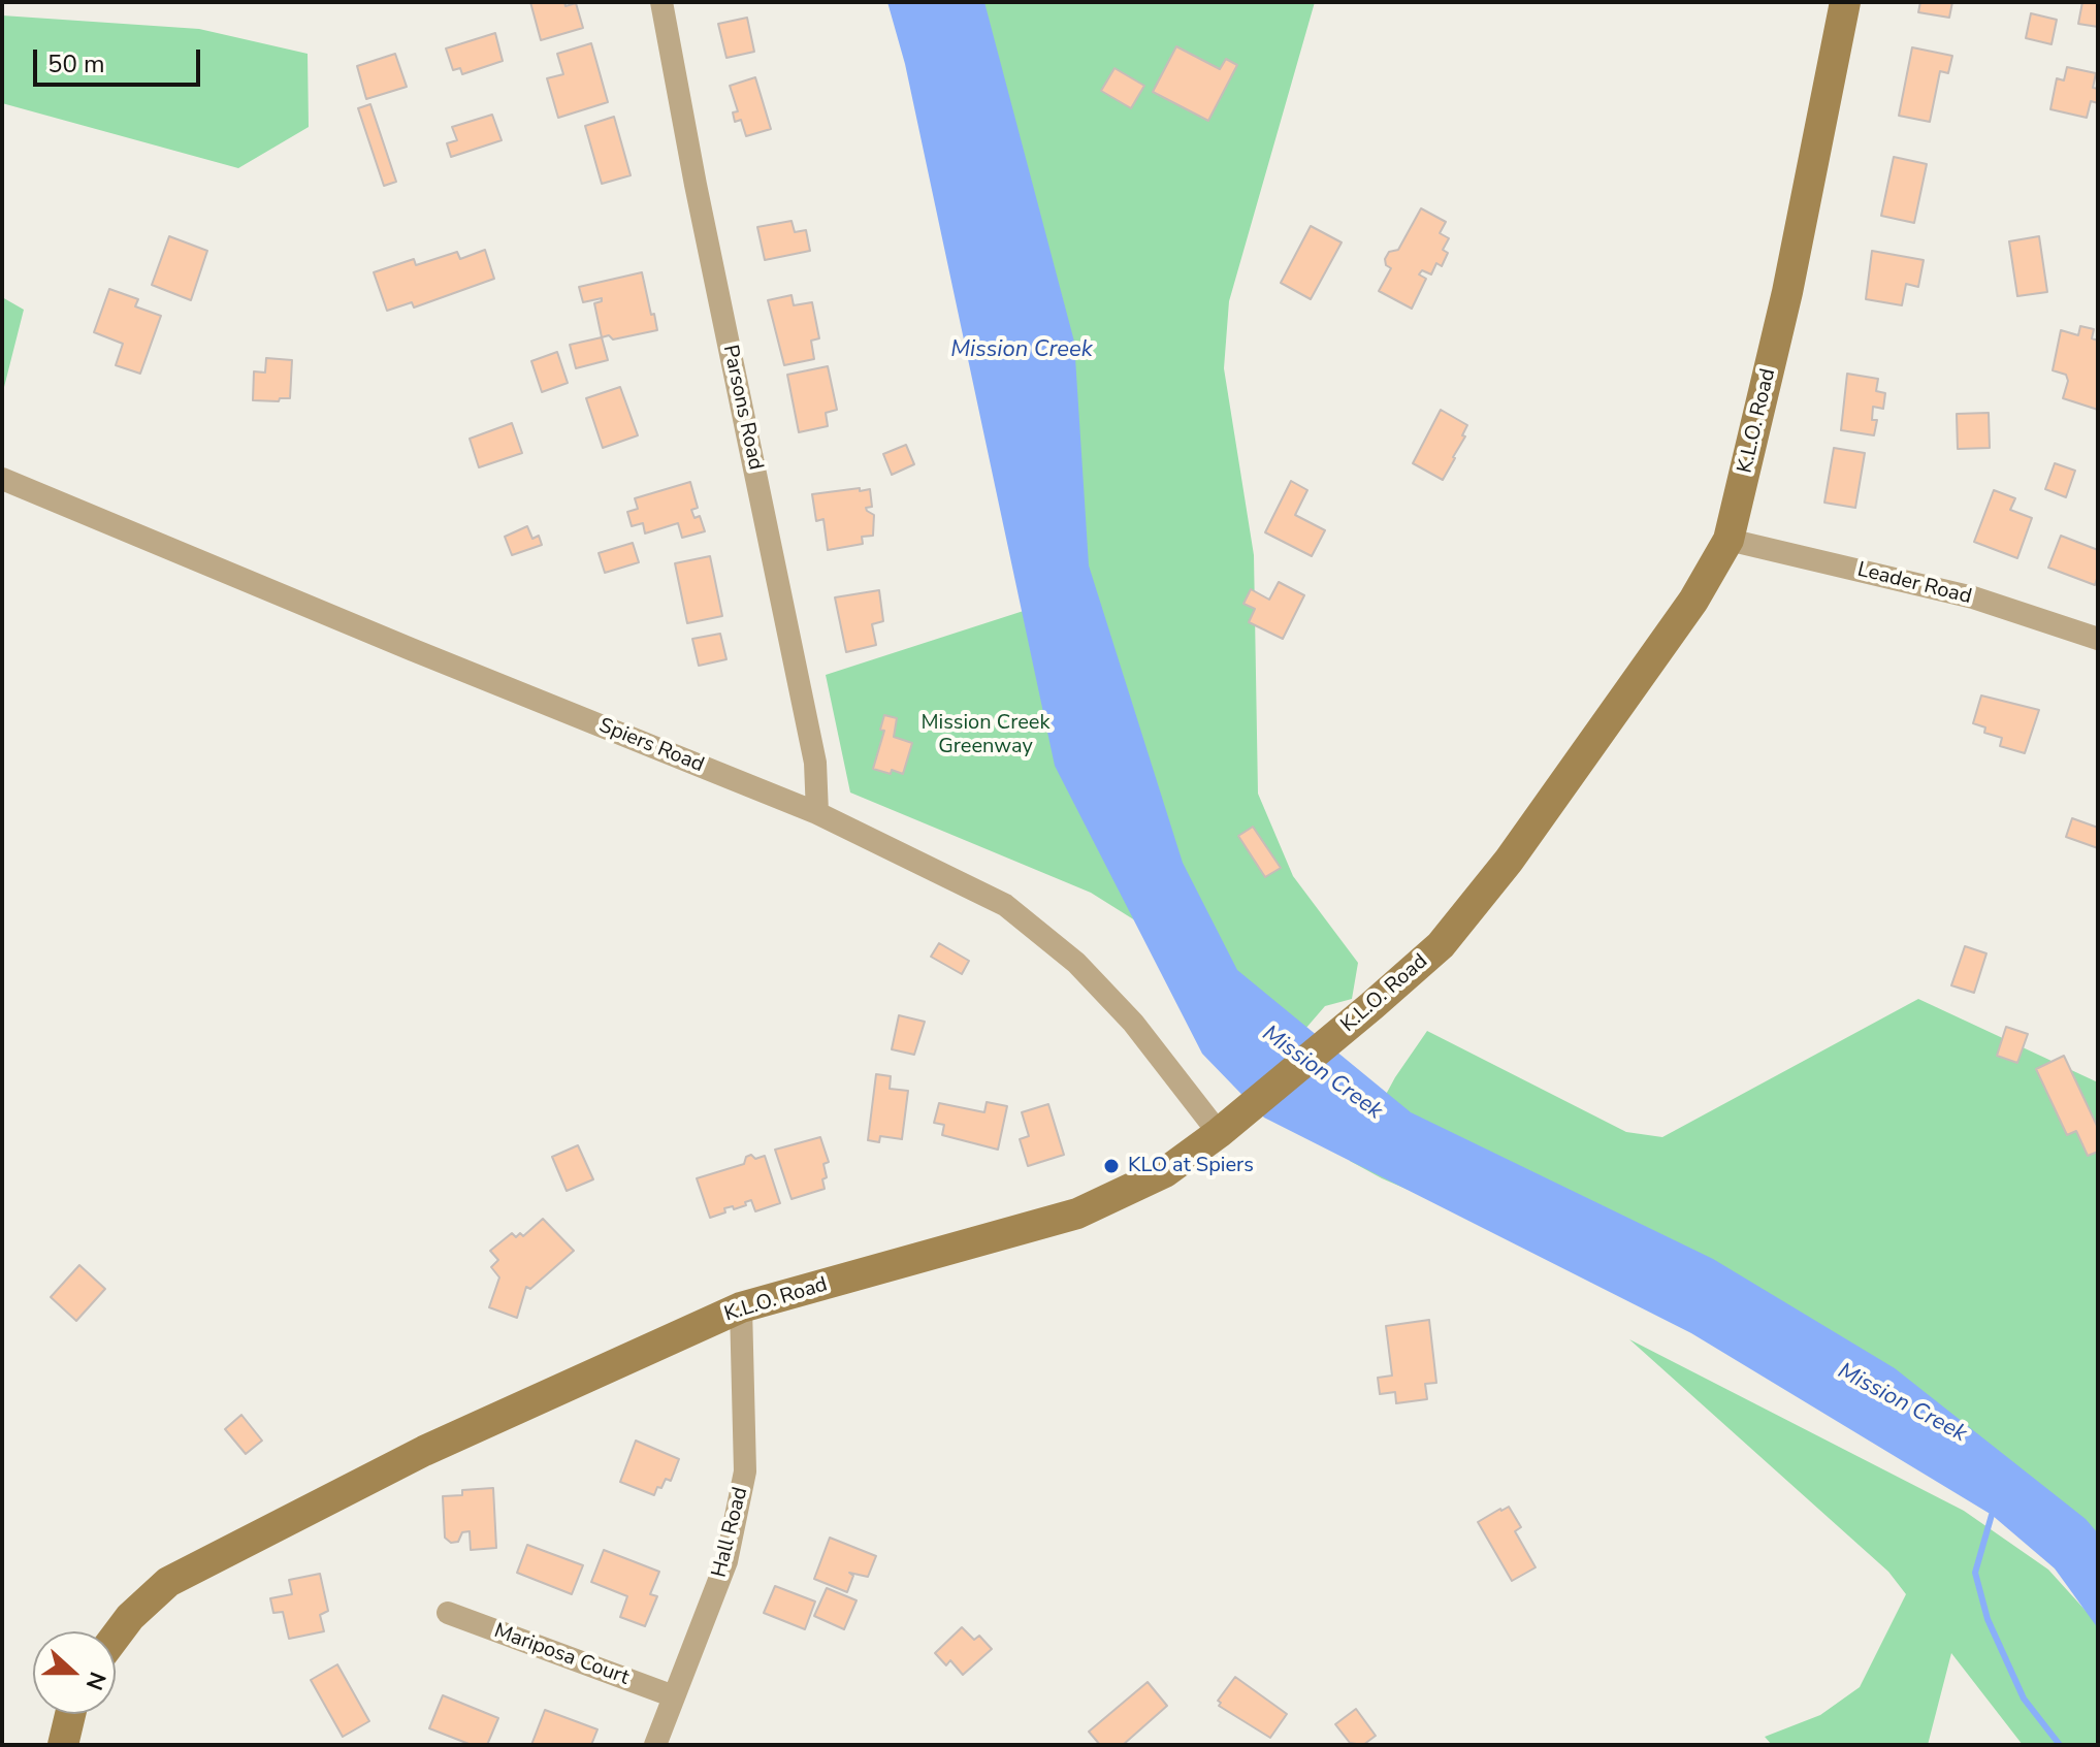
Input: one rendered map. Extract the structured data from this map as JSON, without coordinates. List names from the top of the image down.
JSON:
{
  "streets": {
    "main road": ["K.L.O. Road"],
    "street": [
      "Parsons Road",
      "Leader Road",
      "Spiers Road",
      "Hall Road",
      "Mariposa Court"
    ]
  },
  "crossings": [
    ["Parsons Road", "Spiers Road"],
    ["K.L.O. Road", "Leader Road"],
    ["K.L.O. Road", "Spiers Road"],
    ["K.L.O. Road", "Hall Road"],
    ["Hall Road", "Mariposa Court"]
  ],
  "water": ["Mission Creek"],
  "parks": ["Mission Creek Greenway"],
  "places": ["KLO at Spiers"],
  "scale_bar": "50 m",
  "north": "right"
}
